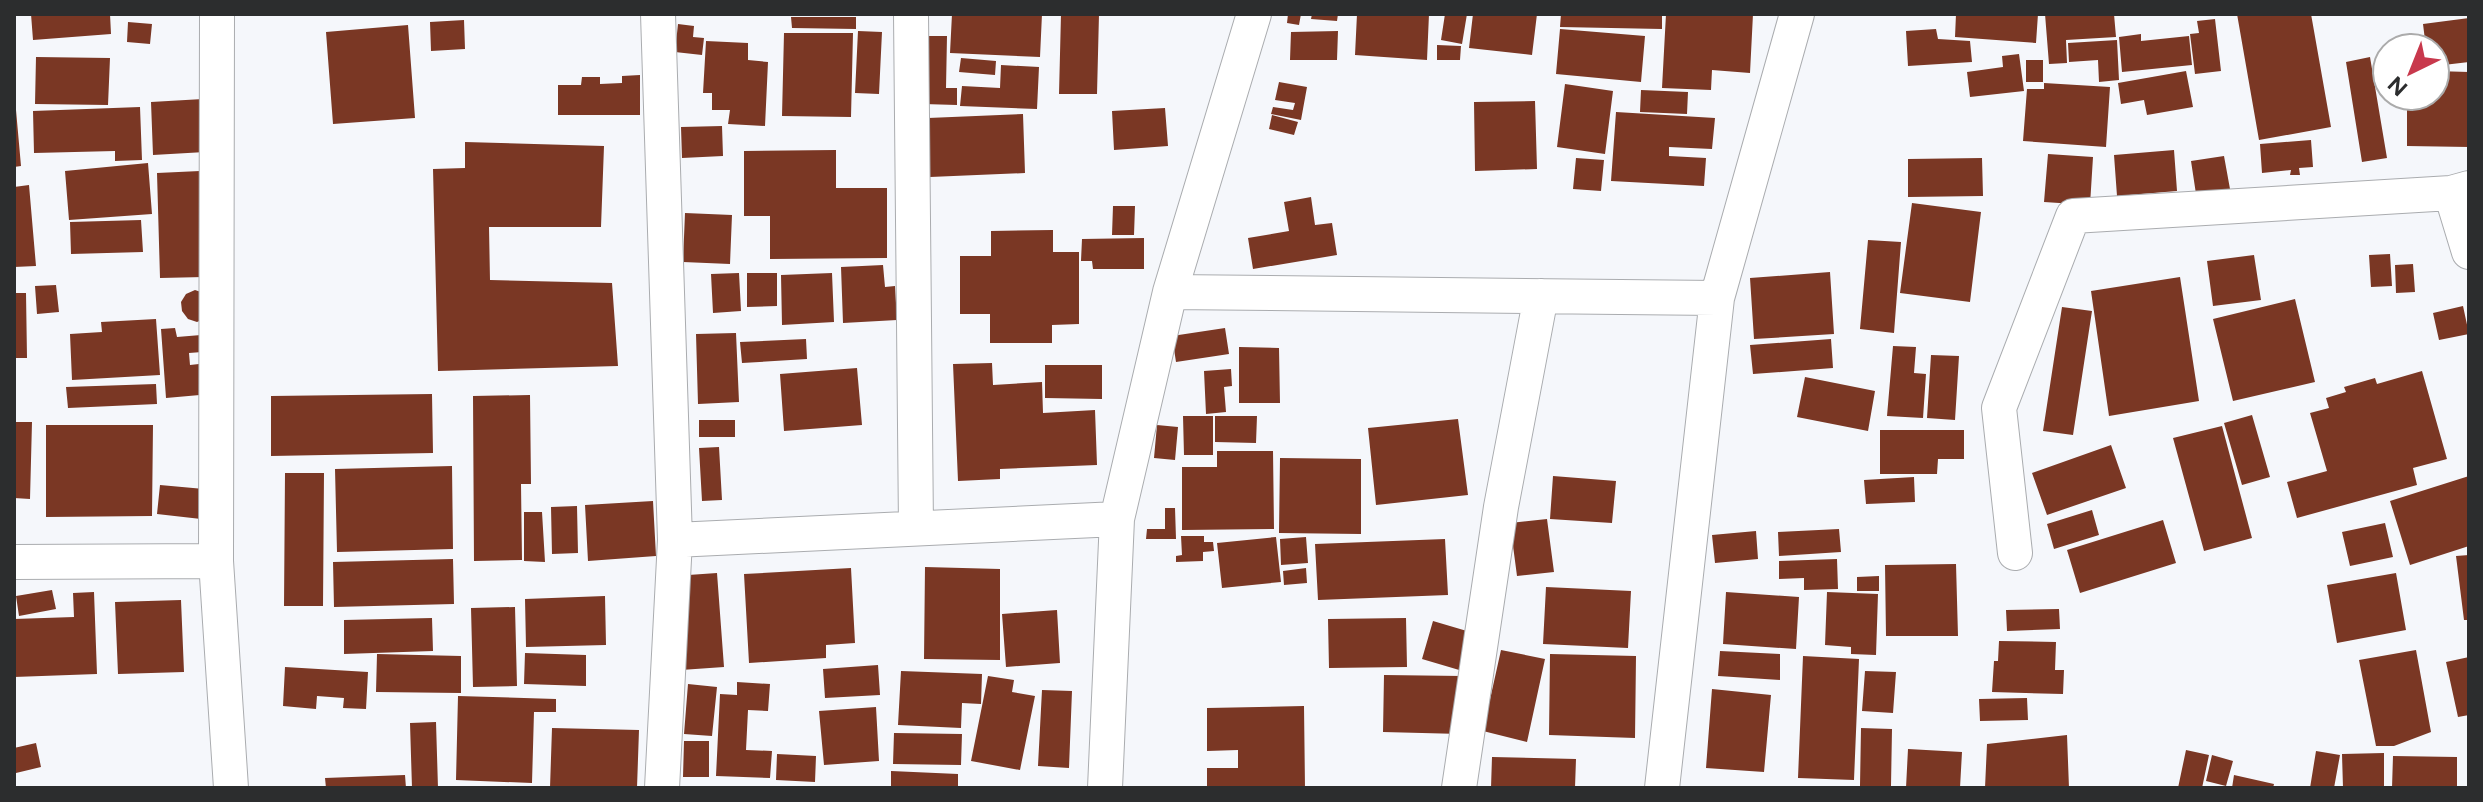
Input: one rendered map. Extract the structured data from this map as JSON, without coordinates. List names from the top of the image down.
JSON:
{
  "north": "bottom left"
}
